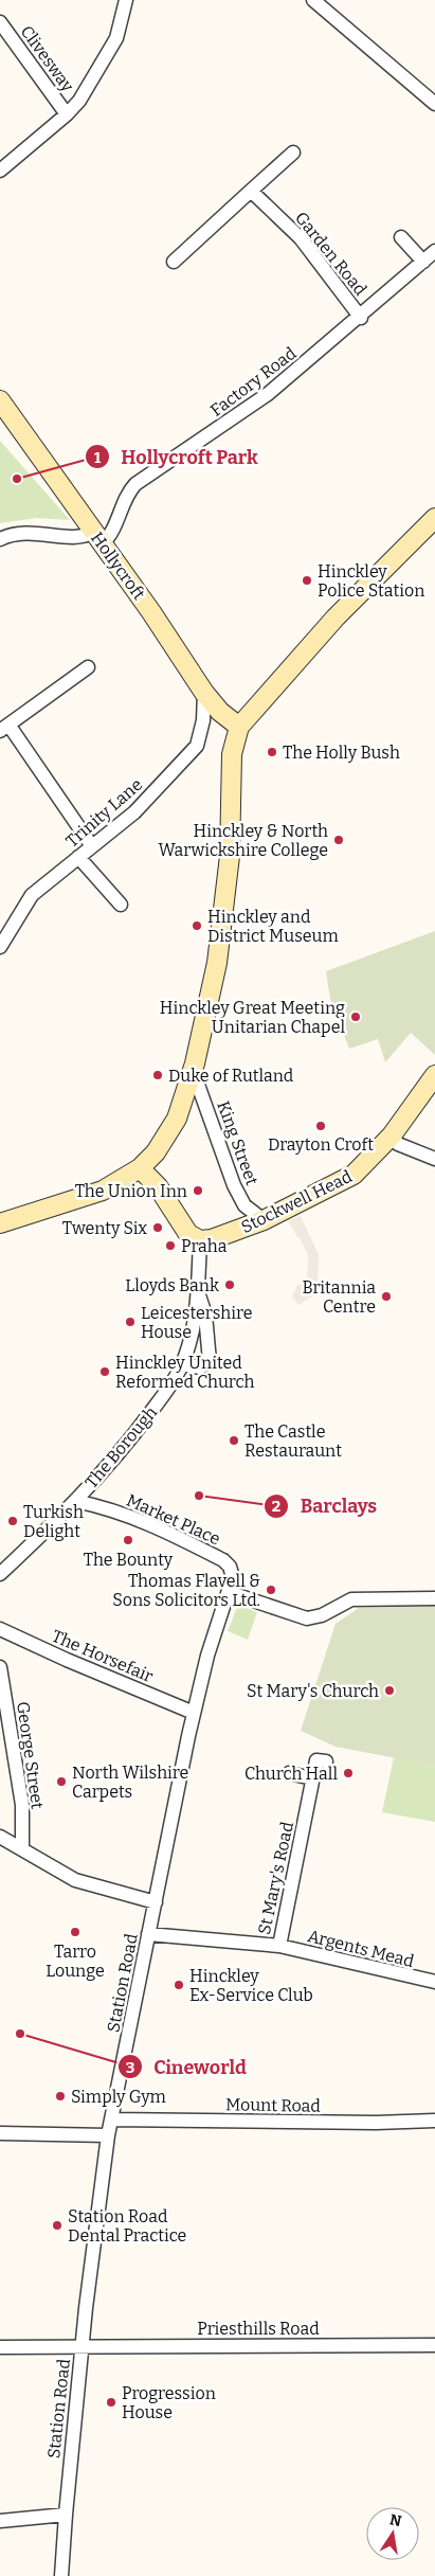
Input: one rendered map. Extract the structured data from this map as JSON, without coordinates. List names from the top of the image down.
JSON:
{
  "streets": {
    "main road": ["Hollycroft", "Stockwell Head"],
    "street": [
      "Clivesway",
      "Garden Road",
      "Factory Road",
      "Trinity Lane",
      "King Street",
      "The Borough",
      "Market Place",
      "The Horsefair",
      "George Street",
      "St Mary's Road",
      "Argents Mead",
      "Station Road",
      "Mount Road",
      "Priesthills Road"
    ]
  },
  "crossings": [
    ["Garden Road", "Factory Road"],
    ["Factory Road", "Hollycroft"],
    ["Hollycroft", "Trinity Lane"],
    ["King Street", "Stockwell Head"],
    ["Stockwell Head", "The Borough"],
    ["The Borough", "Market Place"],
    ["Market Place", "Station Road"],
    ["The Horsefair", "Station Road"],
    ["St Mary's Road", "Argents Mead"],
    ["St Mary's Road", "Station Road"],
    ["Station Road", "Mount Road"],
    ["Station Road", "Priesthills Road"]
  ],
  "places": [
    "Hollycroft Park",
    "Hinckley Police Station",
    "The Holly Bush",
    "Hinckley & North Warwickshire College",
    "Hinckley and District Museum",
    "Hinckley Great Meeting Unitarian Chapel",
    "Duke of Rutland",
    "Drayton Croft",
    "The Union Inn",
    "Twenty Six",
    "Praha",
    "Lloyds Bank",
    "Britannia Centre",
    "Leicestershire House",
    "Hinckley United Reformed Church",
    "The Castle Restauraunt",
    "Barclays",
    "Turkish Delight",
    "The Bounty",
    "Thomas Flavell & Sons Solicitors Ltd.",
    "St Mary's Church",
    "Church Hall",
    "North Wilshire Carpets",
    "Tarro Lounge",
    "Hinckley Ex-Service Club",
    "Cineworld",
    "Simply Gym",
    "Station Road Dental Practice",
    "Progression House"
  ],
  "north": "top"
}
